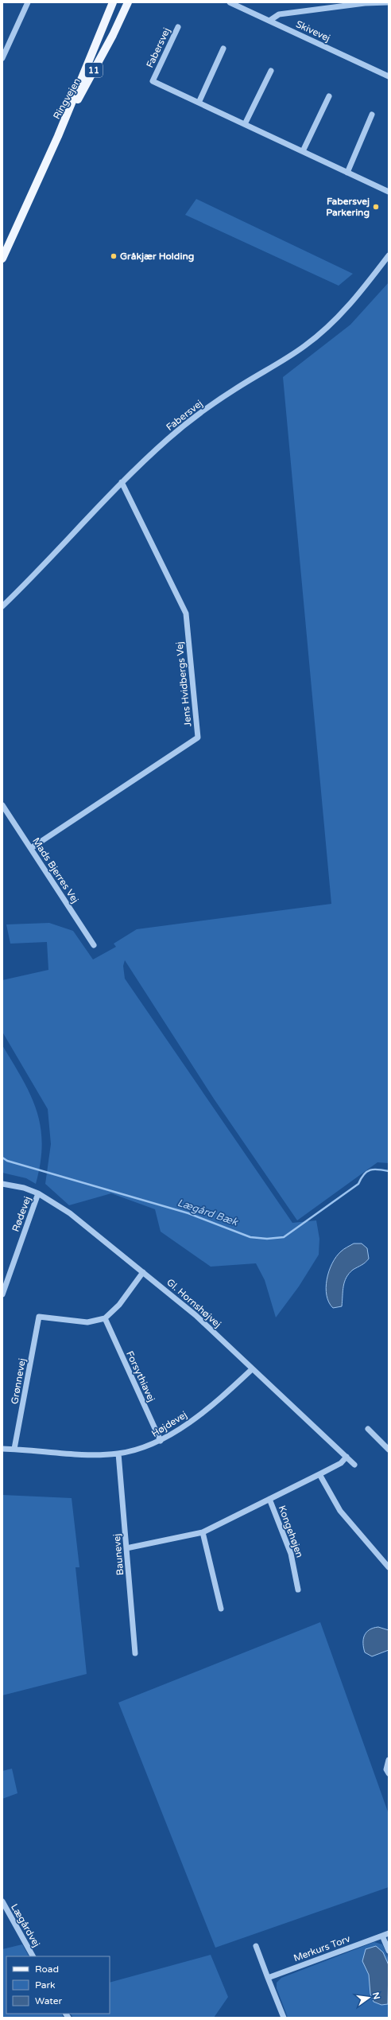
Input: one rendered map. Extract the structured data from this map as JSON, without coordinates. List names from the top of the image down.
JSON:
{
  "streets": {
    "main road": ["11", "Ringvejen"],
    "street": [
      "Skivevej",
      "Fabersvej",
      "Jens Hvidbergs Vej",
      "Mads Bjerres Vej",
      "Rødevej",
      "Gl. Hornshøjvej",
      "Forsythiavej",
      "Grønnevej",
      "Højdevej",
      "Kongehøjen",
      "Baunevej",
      "Lægårdvej",
      "Merkurs Torv"
    ]
  },
  "crossings": [
    ["Fabersvej", "Jens Hvidbergs Vej"],
    ["Jens Hvidbergs Vej", "Mads Bjerres Vej"],
    ["Rødevej", "Gl. Hornshøjvej"],
    ["Gl. Hornshøjvej", "Højdevej"],
    ["Gl. Hornshøjvej", "Kongehøjen"],
    ["Forsythiavej", "Grønnevej"],
    ["Forsythiavej", "Højdevej"],
    ["Grønnevej", "Højdevej"],
    ["Højdevej", "Baunevej"],
    ["Kongehøjen", "Baunevej"]
  ],
  "water": ["Lægård Bæk"],
  "places": ["Fabersvej Parkering", "Gråkjær Holding"],
  "legend": ["Road", "Park", "Water"],
  "north": "right"
}
